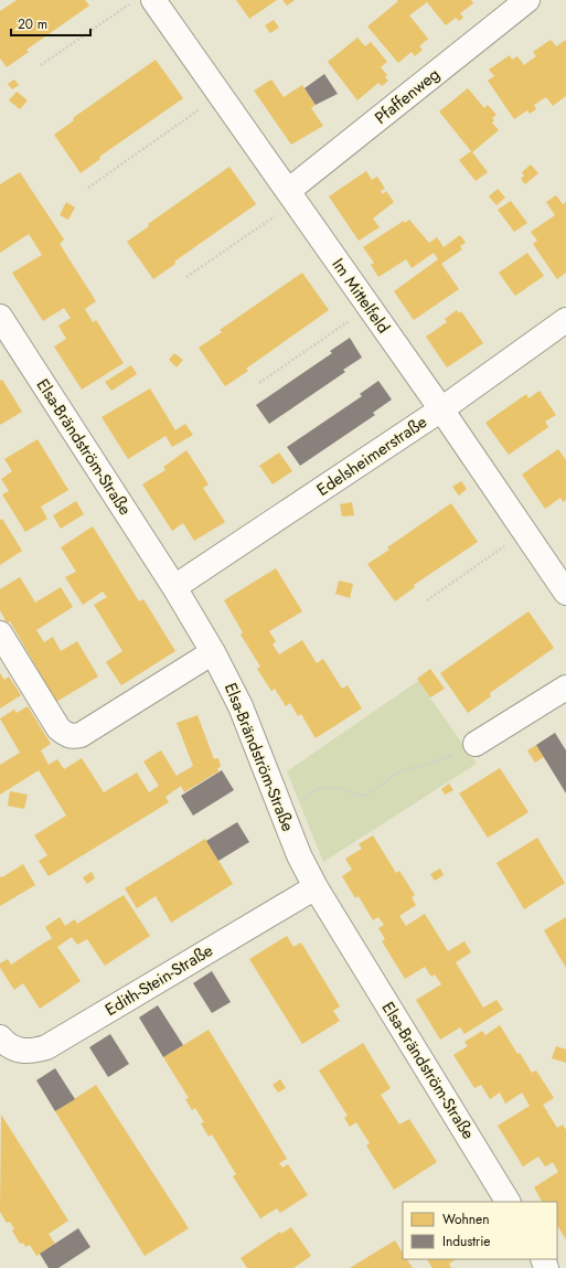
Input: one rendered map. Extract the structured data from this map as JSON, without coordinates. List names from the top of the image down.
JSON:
{
  "streets": {
    "street": [
      "Pfaffenweg",
      "Im Mittelfeld",
      "Elsa-Brändström-Straße",
      "Edelsheimerstraße",
      "Edith-Stein-Straße"
    ]
  },
  "crossings": [
    ["Pfaffenweg", "Im Mittelfeld"],
    ["Im Mittelfeld", "Edelsheimerstraße"],
    ["Elsa-Brändström-Straße", "Edelsheimerstraße"],
    ["Elsa-Brändström-Straße", "Edith-Stein-Straße"]
  ],
  "legend": ["Wohnen", "Industrie"],
  "scale_bar": "20 m"
}
